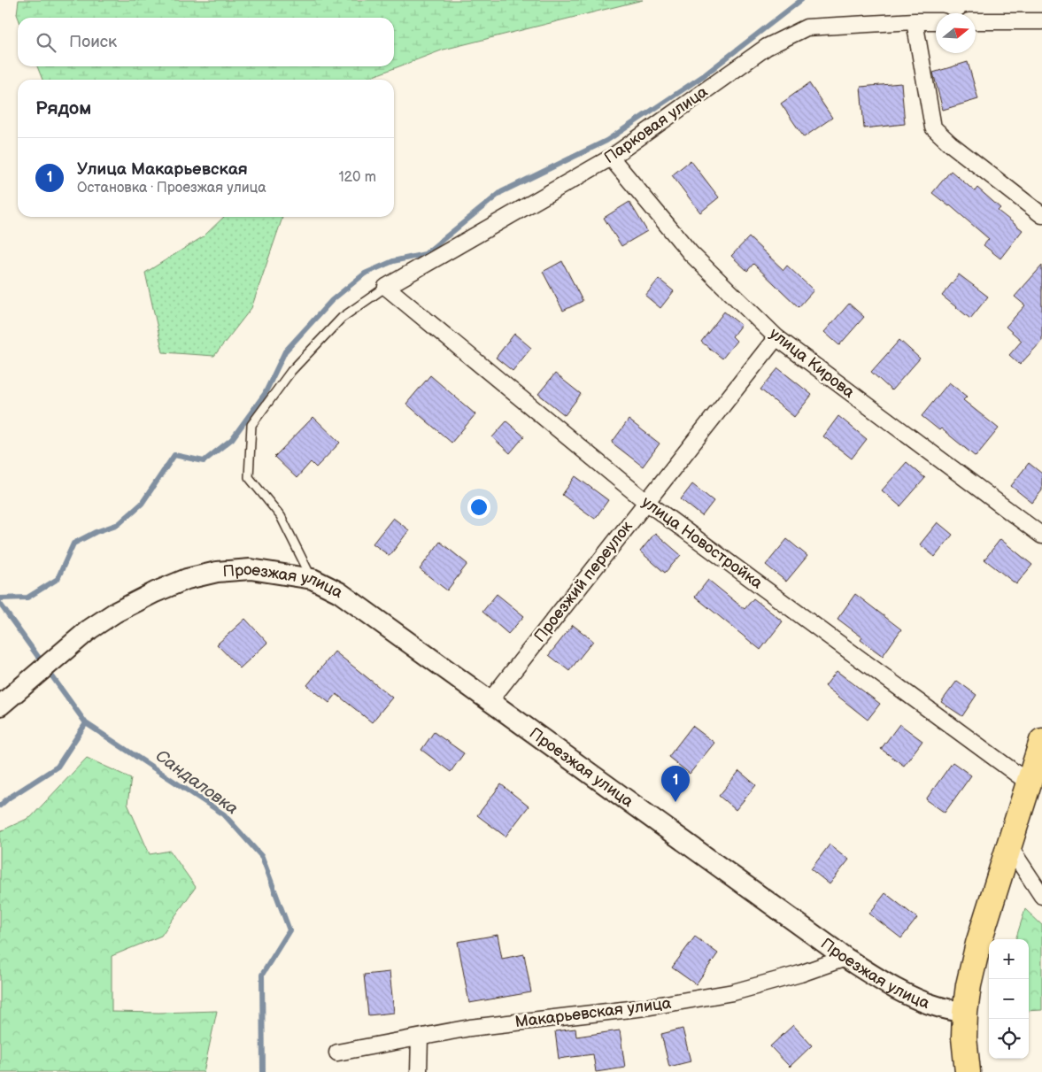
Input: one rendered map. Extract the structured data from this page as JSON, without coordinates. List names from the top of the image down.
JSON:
{
  "streets": {
    "street": [
      "Парковая улица",
      "улица Кирова",
      "улица Новостройка",
      "Проезжий переулок",
      "Проезжая улица",
      "Макарьевская улица"
    ]
  },
  "crossings": [
    ["Парковая улица", "улица Кирова"],
    ["Парковая улица", "улица Новостройка"],
    ["улица Кирова", "Проезжий переулок"],
    ["улица Новостройка", "Проезжий переулок"],
    ["Проезжий переулок", "Проезжая улица"],
    ["Проезжая улица", "Макарьевская улица"]
  ],
  "water": ["Сандаловка"],
  "north": "right",
  "page": {
    "search": "Поиск",
    "heading": "Рядом",
    "list": [
      {
        "mark": "1",
        "name": "Улица Макарьевская",
        "note": "Остановка · Проезжая улица",
        "value": "120 m"
      }
    ],
    "pins": "1",
    "map_buttons": ["+", "−"]
  }
}
